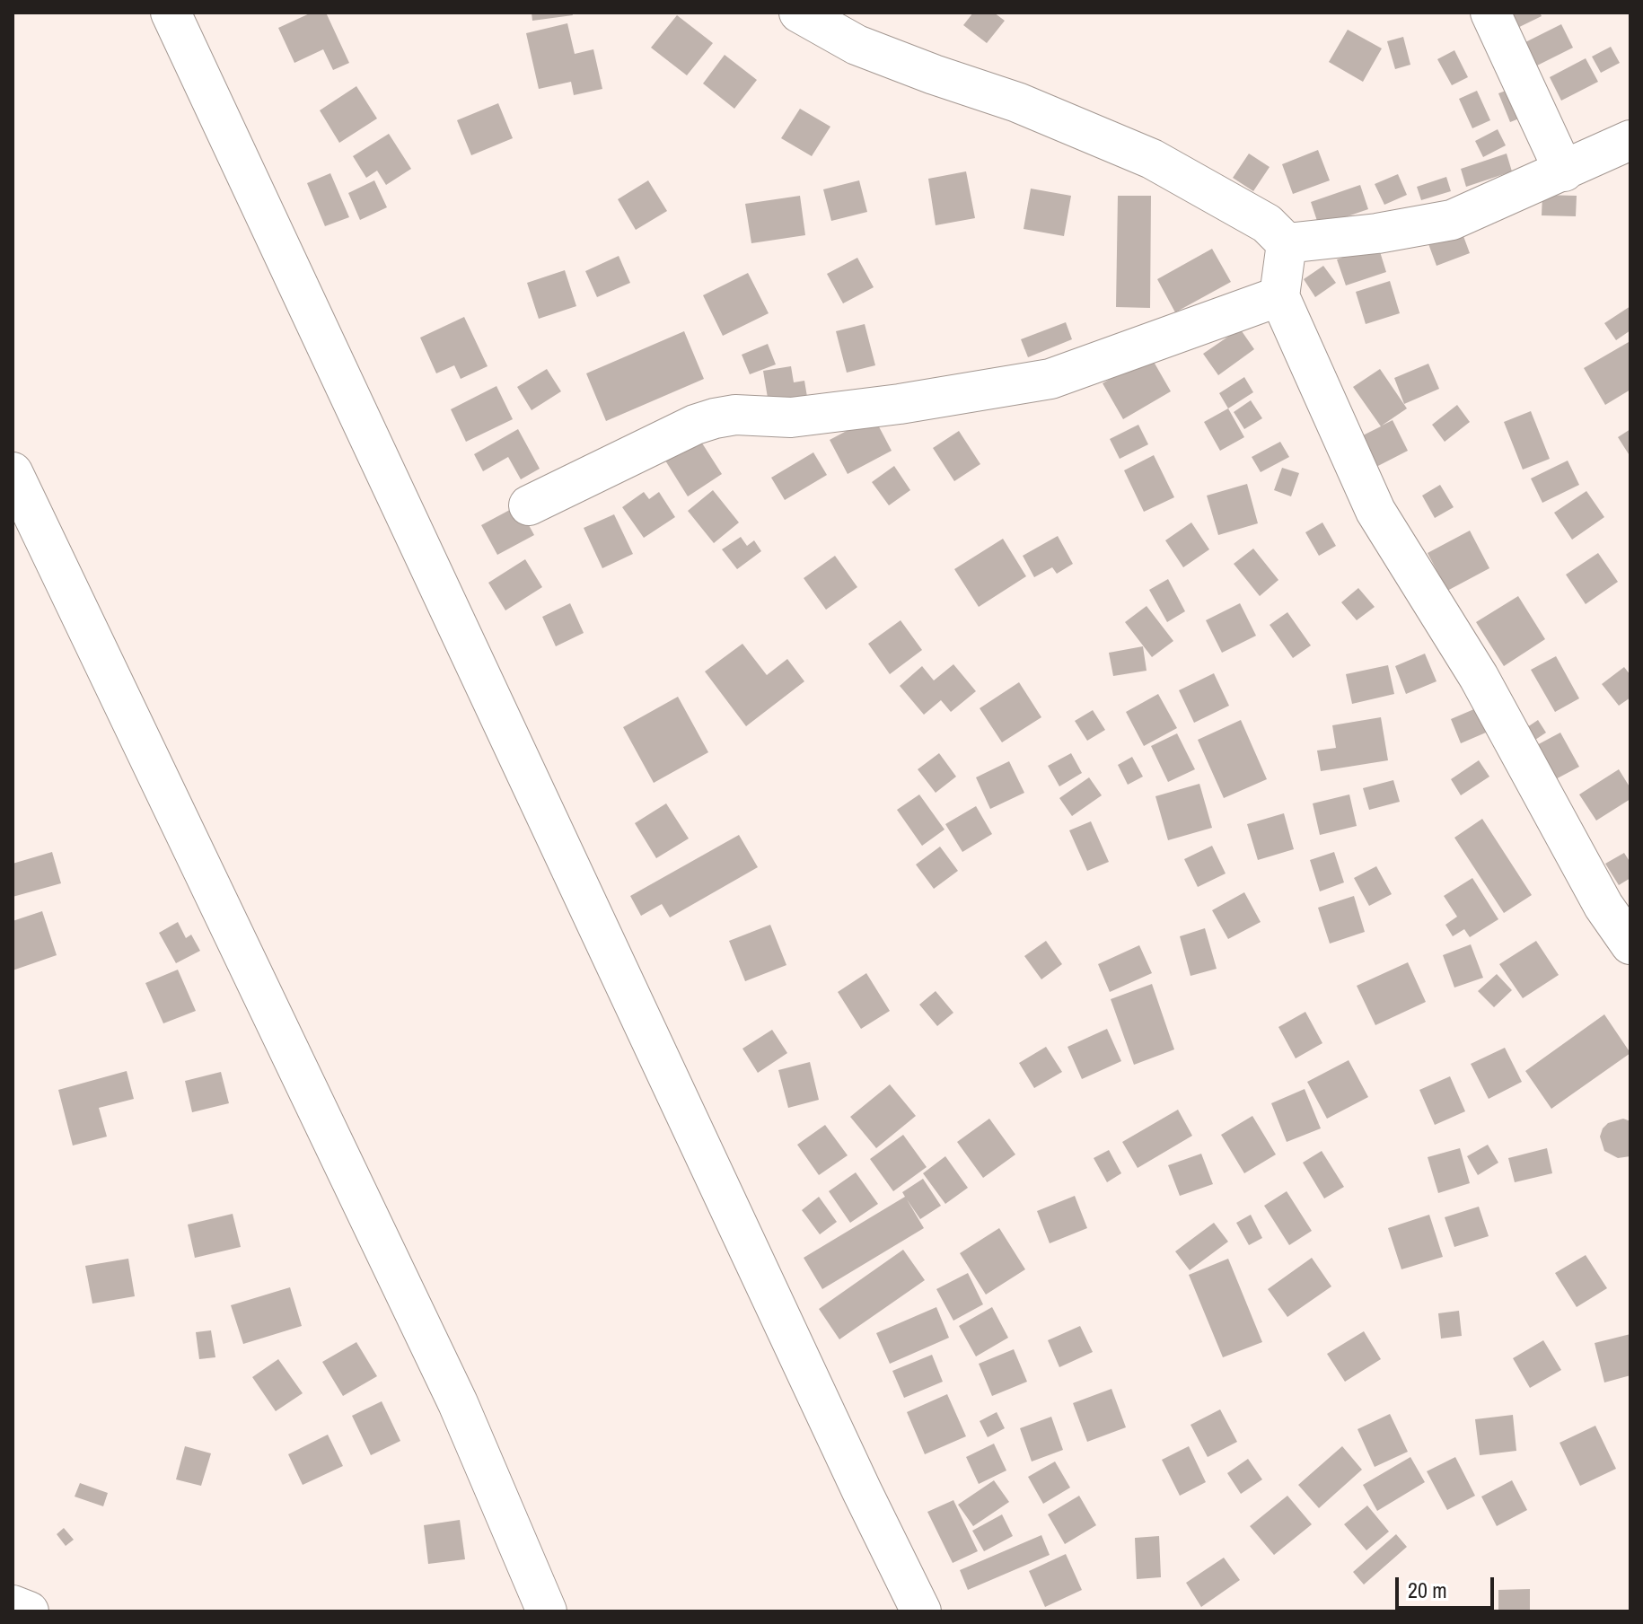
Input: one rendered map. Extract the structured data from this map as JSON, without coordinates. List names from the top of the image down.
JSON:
{
  "scale_bar": "20 m"
}
